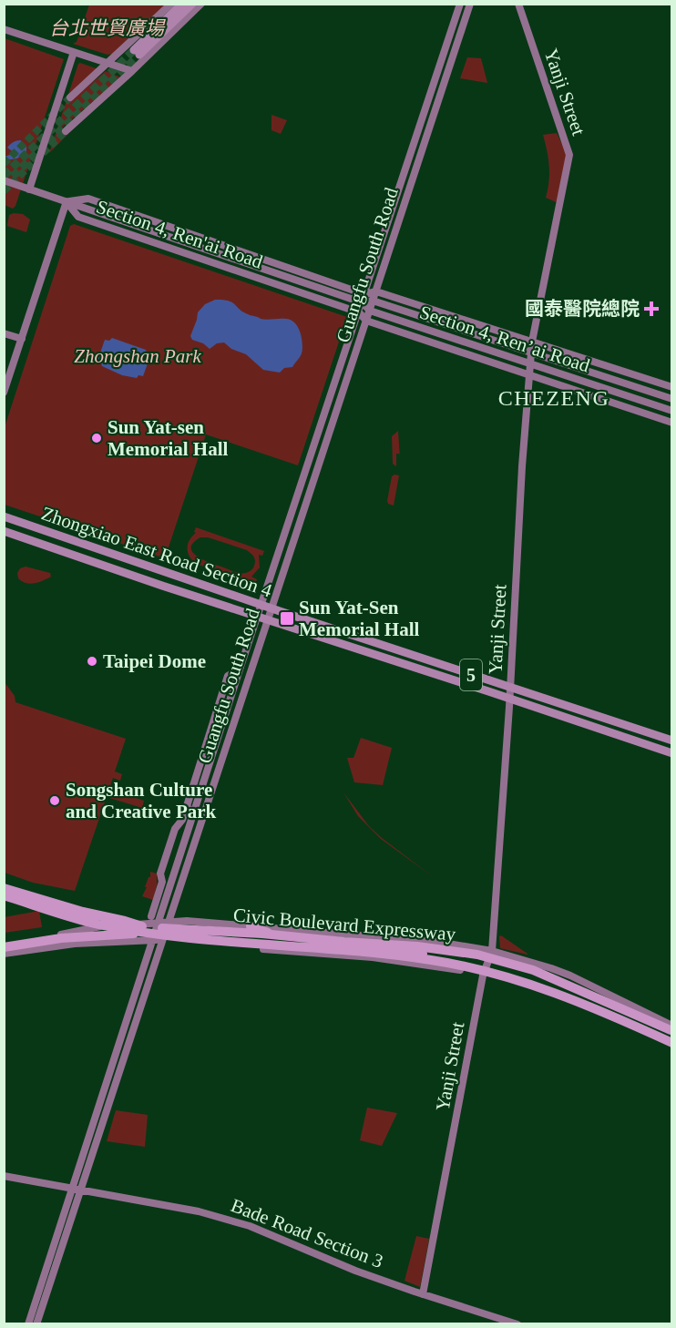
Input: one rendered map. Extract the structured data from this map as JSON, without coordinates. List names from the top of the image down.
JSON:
{
  "streets": {
    "highway": ["Civic Boulevard Expressway"],
    "main road": [
      "Yanji Street",
      "Section 4, Ren'ai Road",
      "Guangfu South Road",
      "Section 4, Ren’ai Road",
      "Zhongxiao East Road Section 4",
      "5",
      "Bade Road Section 3"
    ]
  },
  "crossings": [
    ["Yanji Street", "Section 4, Ren'ai Road"],
    ["Yanji Street", "Section 4, Ren’ai Road"],
    ["Yanji Street", "Zhongxiao East Road Section 4"],
    ["Yanji Street", "Bade Road Section 3"],
    ["Section 4, Ren'ai Road", "Guangfu South Road"],
    ["Section 4, Ren'ai Road", "Section 4, Ren’ai Road"],
    ["Guangfu South Road", "Section 4, Ren’ai Road"],
    ["Guangfu South Road", "Zhongxiao East Road Section 4"],
    ["Guangfu South Road", "Civic Boulevard Expressway"],
    ["Guangfu South Road", "Bade Road Section 3"]
  ],
  "districts": ["CHEZENG"],
  "parks": ["台北世貿廣場", "Zhongshan Park"],
  "places": {
    "health": ["國泰醫院總院"],
    "other": ["Sun Yat-sen Memorial Hall", "Taipei Dome", "Songshan Culture and Creative Park"],
    "transit": ["Sun Yat-Sen Memorial Hall"]
  }
}
